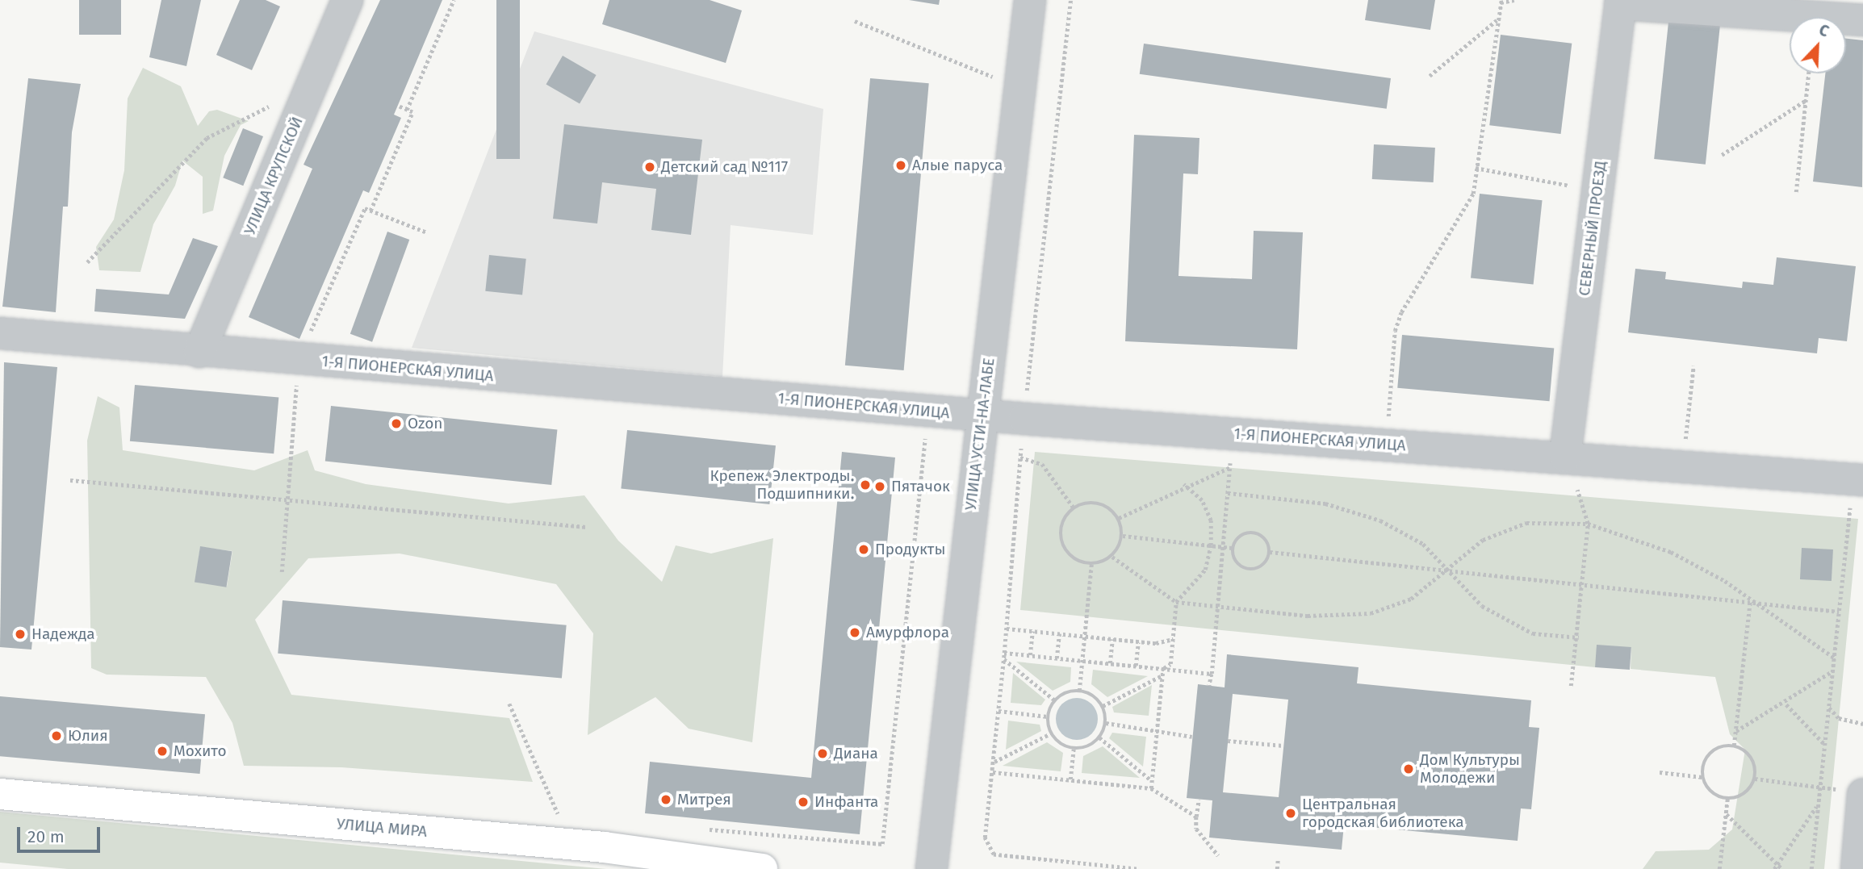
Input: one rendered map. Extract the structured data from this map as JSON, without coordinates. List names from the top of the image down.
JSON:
{
  "streets": {
    "main road": ["УЛИЦА МИРА"],
    "street": [
      "УЛИЦА КРУПСКОЙ",
      "СЕВЕРНЫЙ ПРОЕЗД",
      "1-Я ПИОНЕРСКАЯ УЛИЦА",
      "УЛИЦА УСТИ-НА-ЛАБЕ"
    ]
  },
  "crossings": [
    ["УЛИЦА КРУПСКОЙ", "1-Я ПИОНЕРСКАЯ УЛИЦА"],
    ["СЕВЕРНЫЙ ПРОЕЗД", "1-Я ПИОНЕРСКАЯ УЛИЦА"],
    ["1-Я ПИОНЕРСКАЯ УЛИЦА", "УЛИЦА УСТИ-НА-ЛАБЕ"]
  ],
  "places": [
    "Алые паруса",
    "Детский сад №117",
    "Ozon",
    "Крепеж. Электроды. Подшипники.",
    "Пятачок",
    "Продукты",
    "Амурфлора",
    "Надежда",
    "Юлия",
    "Мохито",
    "Диана",
    "Дом Культуры Молодежи",
    "Митрея",
    "Инфанта",
    "Центральная городская библиотека"
  ],
  "scale_bar": "20 m",
  "north": "top right"
}
